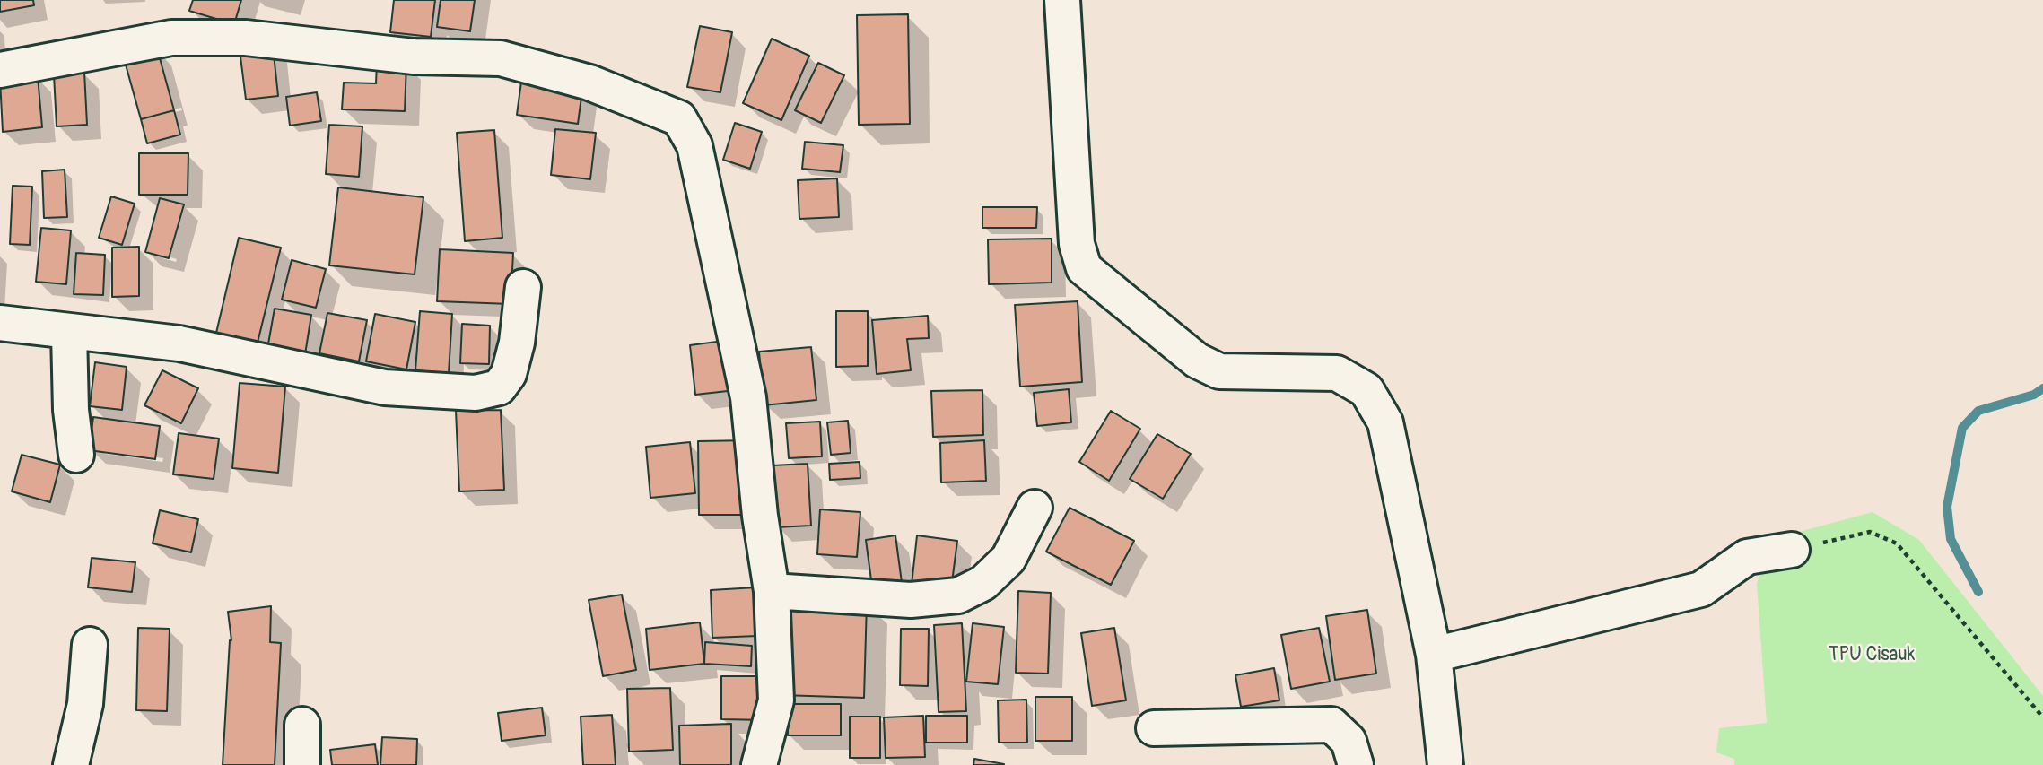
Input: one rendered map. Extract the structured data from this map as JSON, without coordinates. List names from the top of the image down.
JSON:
{
  "parks": ["TPU Cisauk"]
}
